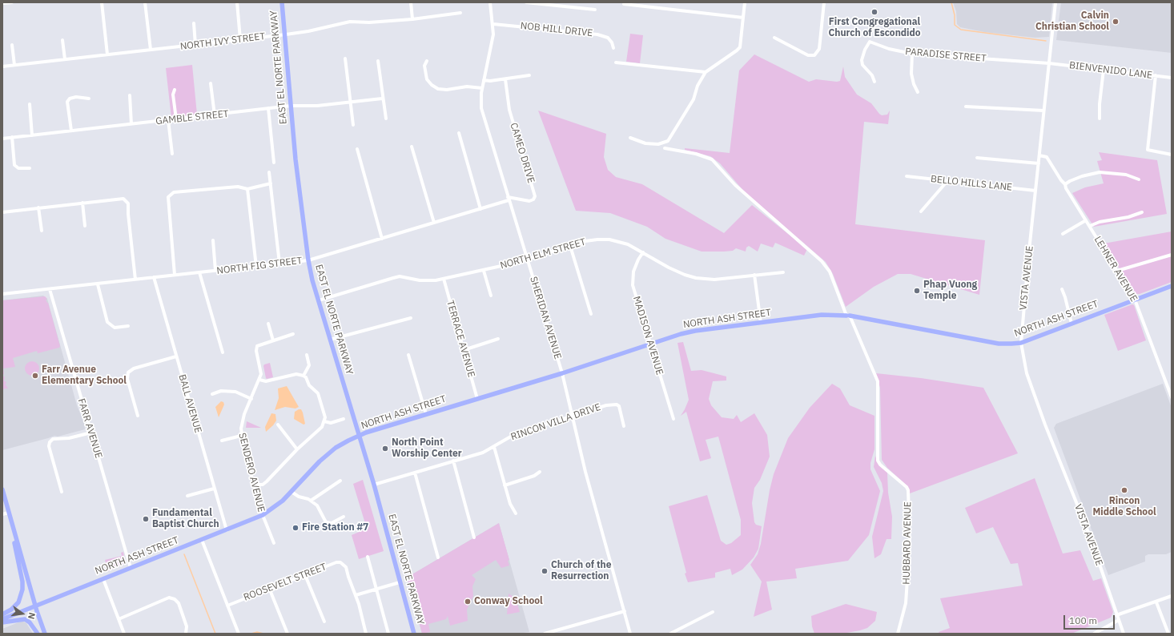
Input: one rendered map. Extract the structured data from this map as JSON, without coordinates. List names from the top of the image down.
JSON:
{
  "streets": {
    "main road": ["EAST EL NORTE PARKWAY", "NORTH ASH STREET"],
    "street": [
      "NOB HILL DRIVE",
      "NORTH IVY STREET",
      "PARADISE STREET",
      "BIENVENIDO LANE",
      "GAMBLE STREET",
      "CAMEO DRIVE",
      "BELLO HILLS LANE",
      "NORTH ELM STREET",
      "NORTH FIG STREET",
      "LEHNER AVENUE",
      "VISTA AVENUE",
      "SHERIDAN AVENUE",
      "MADISON AVENUE",
      "TERRACE AVENUE",
      "BALL AVENUE",
      "RINCON VILLA DRIVE",
      "FARR AVENUE",
      "SENDERO AVENUE",
      "HUBBARD AVENUE",
      "ROOSEVELT STREET"
    ]
  },
  "crossings": [
    ["NOB HILL DRIVE", "SHERIDAN AVENUE"],
    ["NORTH IVY STREET", "EAST EL NORTE PARKWAY"],
    ["PARADISE STREET", "BIENVENIDO LANE"],
    ["PARADISE STREET", "VISTA AVENUE"],
    ["EAST EL NORTE PARKWAY", "GAMBLE STREET"],
    ["EAST EL NORTE PARKWAY", "NORTH ELM STREET"],
    ["EAST EL NORTE PARKWAY", "NORTH FIG STREET"],
    ["EAST EL NORTE PARKWAY", "NORTH ASH STREET"],
    ["EAST EL NORTE PARKWAY", "RINCON VILLA DRIVE"],
    ["BIENVENIDO LANE", "VISTA AVENUE"],
    ["CAMEO DRIVE", "NORTH FIG STREET"],
    ["CAMEO DRIVE", "SHERIDAN AVENUE"],
    ["BELLO HILLS LANE", "VISTA AVENUE"],
    ["NORTH ELM STREET", "SHERIDAN AVENUE"],
    ["NORTH ELM STREET", "MADISON AVENUE"],
    ["NORTH ELM STREET", "TERRACE AVENUE"],
    ["NORTH FIG STREET", "SHERIDAN AVENUE"],
    ["NORTH FIG STREET", "BALL AVENUE"],
    ["NORTH FIG STREET", "FARR AVENUE"],
    ["LEHNER AVENUE", "VISTA AVENUE"],
    ["LEHNER AVENUE", "NORTH ASH STREET"],
    ["VISTA AVENUE", "NORTH ASH STREET"],
    ["SHERIDAN AVENUE", "NORTH ASH STREET"],
    ["SHERIDAN AVENUE", "RINCON VILLA DRIVE"],
    ["NORTH ASH STREET", "MADISON AVENUE"],
    ["NORTH ASH STREET", "TERRACE AVENUE"],
    ["NORTH ASH STREET", "BALL AVENUE"],
    ["NORTH ASH STREET", "FARR AVENUE"],
    ["NORTH ASH STREET", "SENDERO AVENUE"],
    ["NORTH ASH STREET", "HUBBARD AVENUE"]
  ],
  "places": [
    "First Congregational Church of Escondido",
    "Calvin Christian School",
    "Phap Vuong Temple",
    "Farr Avenue Elementary School",
    "North Point Worship Center",
    "Rincon Middle School",
    "Fundamental Baptist Church",
    "Fire Station #7",
    "Church of the Resurrection",
    "Conway School"
  ],
  "scale_bar": "100 m",
  "north": "right"
}
